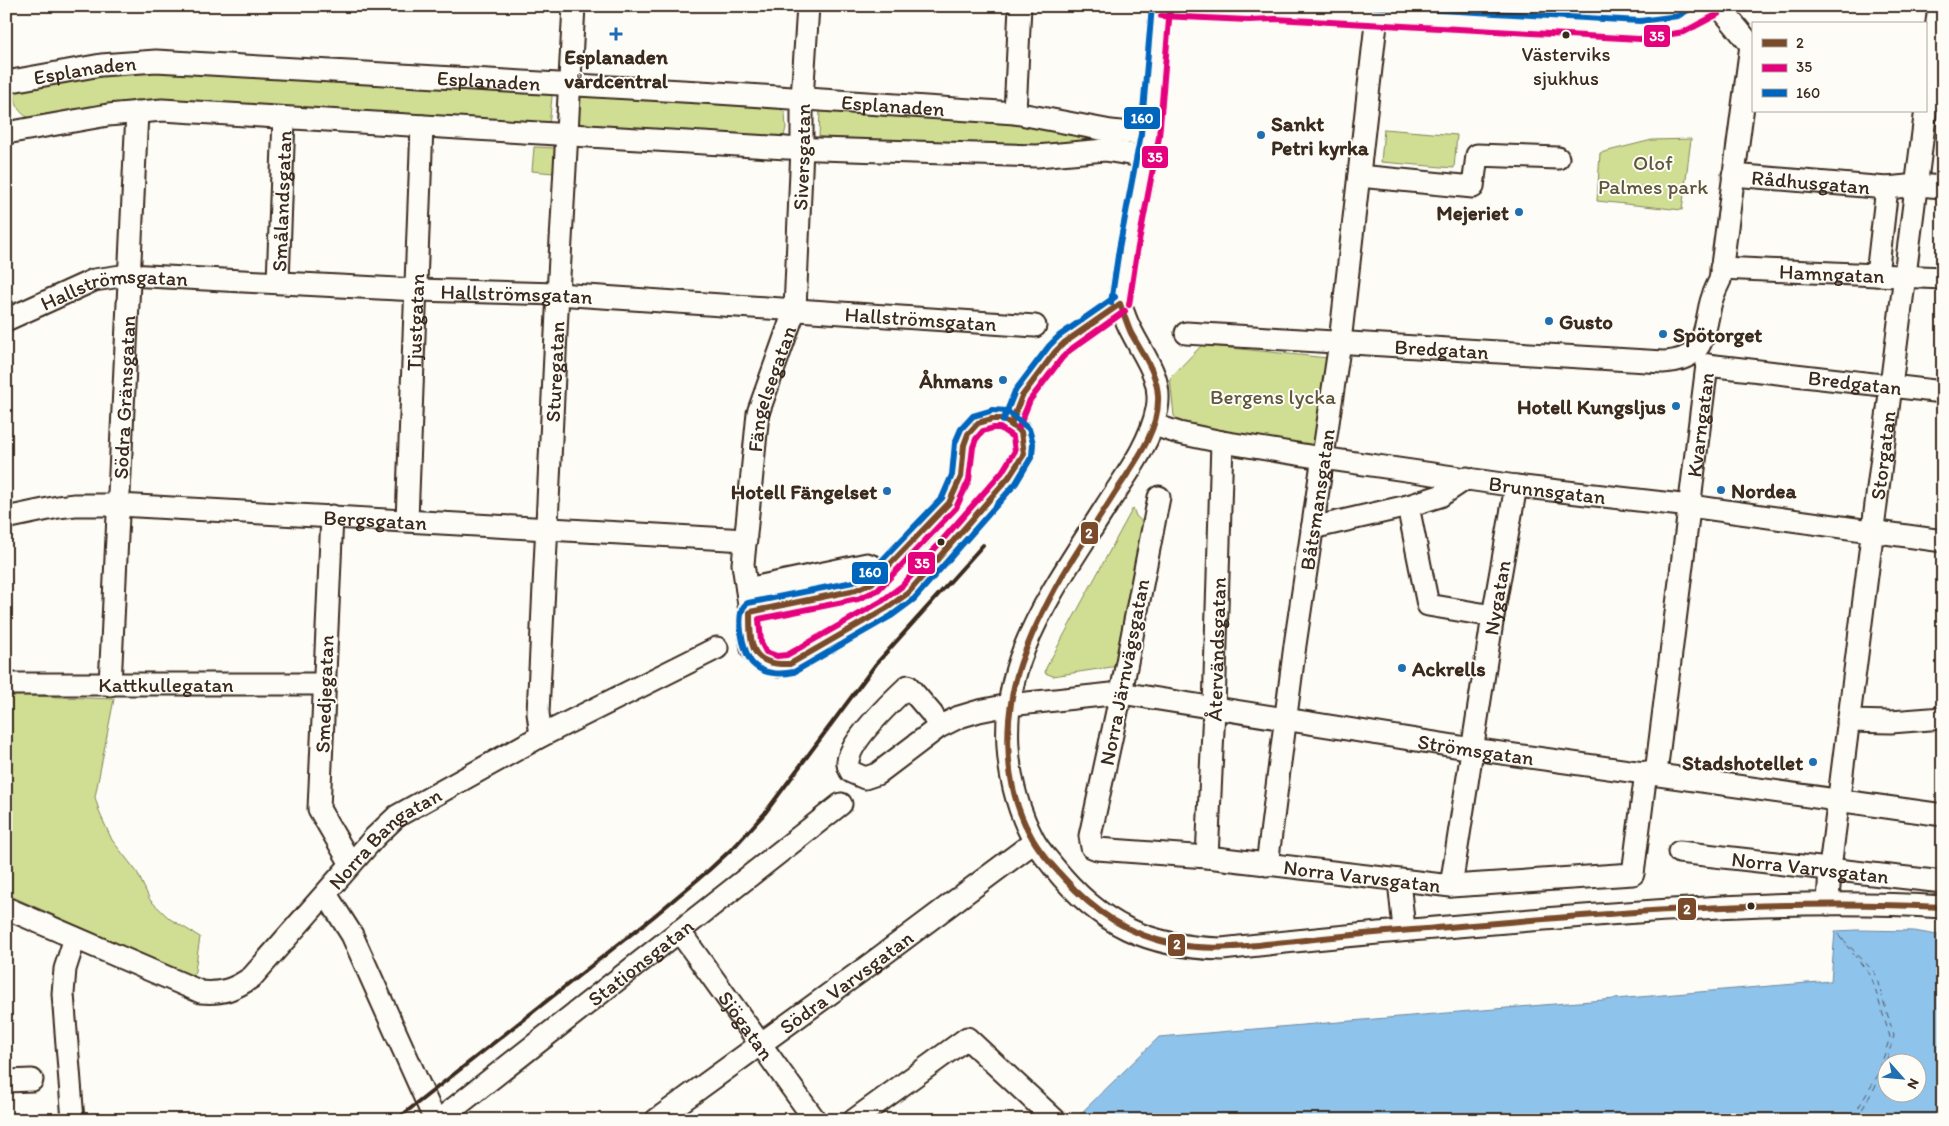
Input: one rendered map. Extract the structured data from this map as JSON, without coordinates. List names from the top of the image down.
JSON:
{
  "streets": {
    "street": [
      "Esplanaden",
      "Siversgatan",
      "Rådhusgatan",
      "Smålandsgatan",
      "Hamngatan",
      "Hallströmsgatan",
      "Tjustgatan",
      "Bredgatan",
      "Sturegatan",
      "Fängelsegatan",
      "Södra Gränsgatan",
      "Kvarngatan",
      "Storgatan",
      "Brunnsgatan",
      "Båtsmansgatan",
      "Bergsgatan",
      "Nygatan",
      "Återvändsgatan",
      "Norra Järnvägsgatan",
      "Kattkullegatan",
      "Smedjegatan",
      "Strömsgatan",
      "Norra Bangatan",
      "Norra Varvsgatan",
      "Stationsgatan",
      "Södra Varvsgatan",
      "Sjögatan"
    ]
  },
  "crossings": [
    ["Esplanaden", "Siversgatan"],
    ["Esplanaden", "Smålandsgatan"],
    ["Esplanaden", "Tjustgatan"],
    ["Esplanaden", "Sturegatan"],
    ["Esplanaden", "Södra Gränsgatan"],
    ["Siversgatan", "Hallströmsgatan"],
    ["Siversgatan", "Fängelsegatan"],
    ["Rådhusgatan", "Hamngatan"],
    ["Rådhusgatan", "Kvarngatan"],
    ["Rådhusgatan", "Storgatan"],
    ["Smålandsgatan", "Hallströmsgatan"],
    ["Hamngatan", "Kvarngatan"],
    ["Hamngatan", "Storgatan"],
    ["Hallströmsgatan", "Tjustgatan"],
    ["Hallströmsgatan", "Sturegatan"],
    ["Hallströmsgatan", "Fängelsegatan"],
    ["Hallströmsgatan", "Södra Gränsgatan"],
    ["Tjustgatan", "Bergsgatan"],
    ["Bredgatan", "Kvarngatan"],
    ["Bredgatan", "Storgatan"],
    ["Bredgatan", "Båtsmansgatan"],
    ["Sturegatan", "Bergsgatan"],
    ["Sturegatan", "Norra Bangatan"],
    ["Fängelsegatan", "Bergsgatan"],
    ["Södra Gränsgatan", "Bergsgatan"],
    ["Södra Gränsgatan", "Kattkullegatan"],
    ["Kvarngatan", "Brunnsgatan"],
    ["Kvarngatan", "Strömsgatan"],
    ["Kvarngatan", "Norra Varvsgatan"],
    ["Storgatan", "Brunnsgatan"],
    ["Storgatan", "Strömsgatan"],
    ["Storgatan", "Norra Varvsgatan"],
    ["Brunnsgatan", "Båtsmansgatan"],
    ["Brunnsgatan", "Nygatan"],
    ["Brunnsgatan", "Återvändsgatan"],
    ["Båtsmansgatan", "Strömsgatan"],
    ["Båtsmansgatan", "Norra Varvsgatan"],
    ["Bergsgatan", "Smedjegatan"],
    ["Nygatan", "Strömsgatan"],
    ["Nygatan", "Norra Varvsgatan"],
    ["Återvändsgatan", "Strömsgatan"],
    ["Återvändsgatan", "Norra Varvsgatan"],
    ["Norra Järnvägsgatan", "Strömsgatan"],
    ["Norra Järnvägsgatan", "Norra Varvsgatan"],
    ["Kattkullegatan", "Smedjegatan"],
    ["Smedjegatan", "Norra Bangatan"],
    ["Stationsgatan", "Sjögatan"],
    ["Södra Varvsgatan", "Sjögatan"]
  ],
  "parks": ["Olof Palmes park", "Bergens lycka"],
  "places": {
    "health": ["Esplanaden vårdcentral"],
    "other": [
      "Västerviks sjukhus",
      "Sankt Petri kyrka",
      "Mejeriet",
      "Gusto",
      "Spötorget",
      "Åhmans",
      "Hotell Kungsljus",
      "Nordea",
      "Hotell Fängelset",
      "Ackrells",
      "Stadshotellet"
    ]
  },
  "lines": ["transit line 160", "transit line 35", "transit line 2"],
  "legend": ["2", "35", "160"],
  "north": "bottom right"
}
